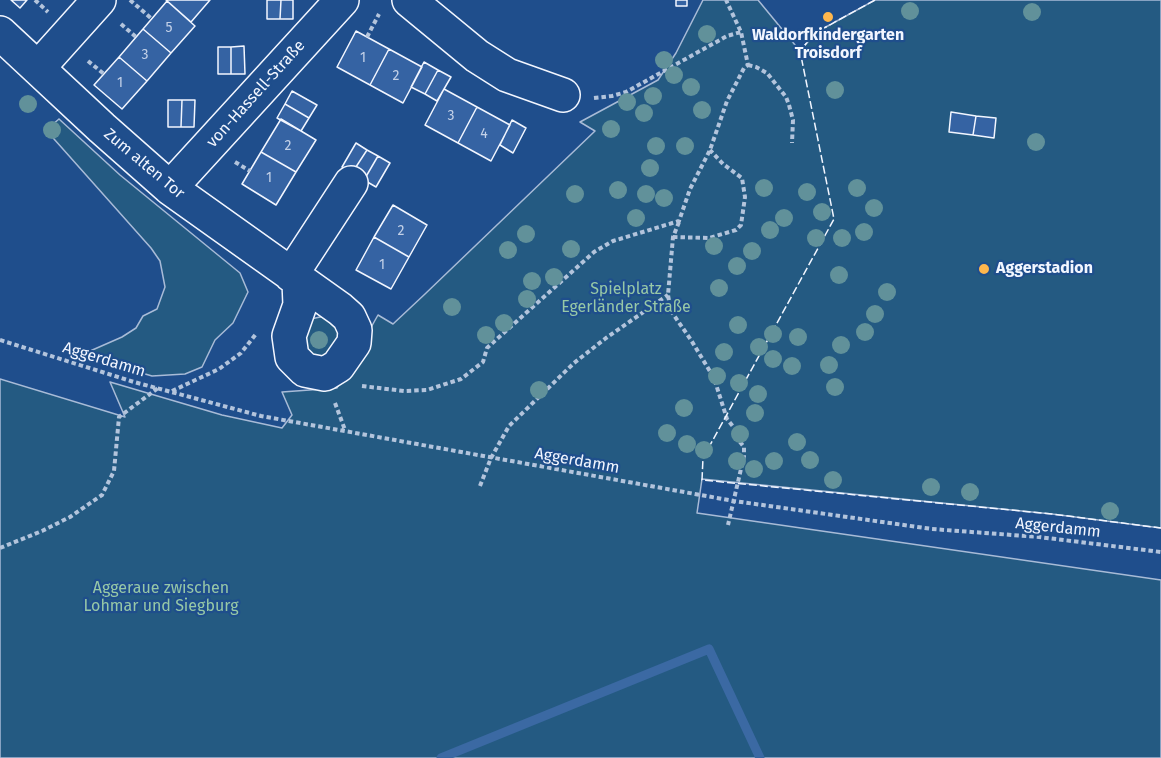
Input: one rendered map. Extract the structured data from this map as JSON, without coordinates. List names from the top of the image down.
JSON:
{
  "streets": {
    "street": ["von-Hassell-Straße", "Zum alten Tor"],
    "path": ["Aggerdamm"]
  },
  "crossings": [
    ["von-Hassell-Straße", "Zum alten Tor"]
  ],
  "parks": ["Spielplatz Egerländer Straße", "Aggeraue zwischen Lohmar und Siegburg"],
  "places": ["Waldorfkindergarten Troisdorf", "Aggerstadion"],
  "house_numbers": [
    "5",
    "3",
    "1",
    "2",
    "1",
    "3",
    "4",
    "2",
    "1",
    "2",
    "1"
  ]
}
